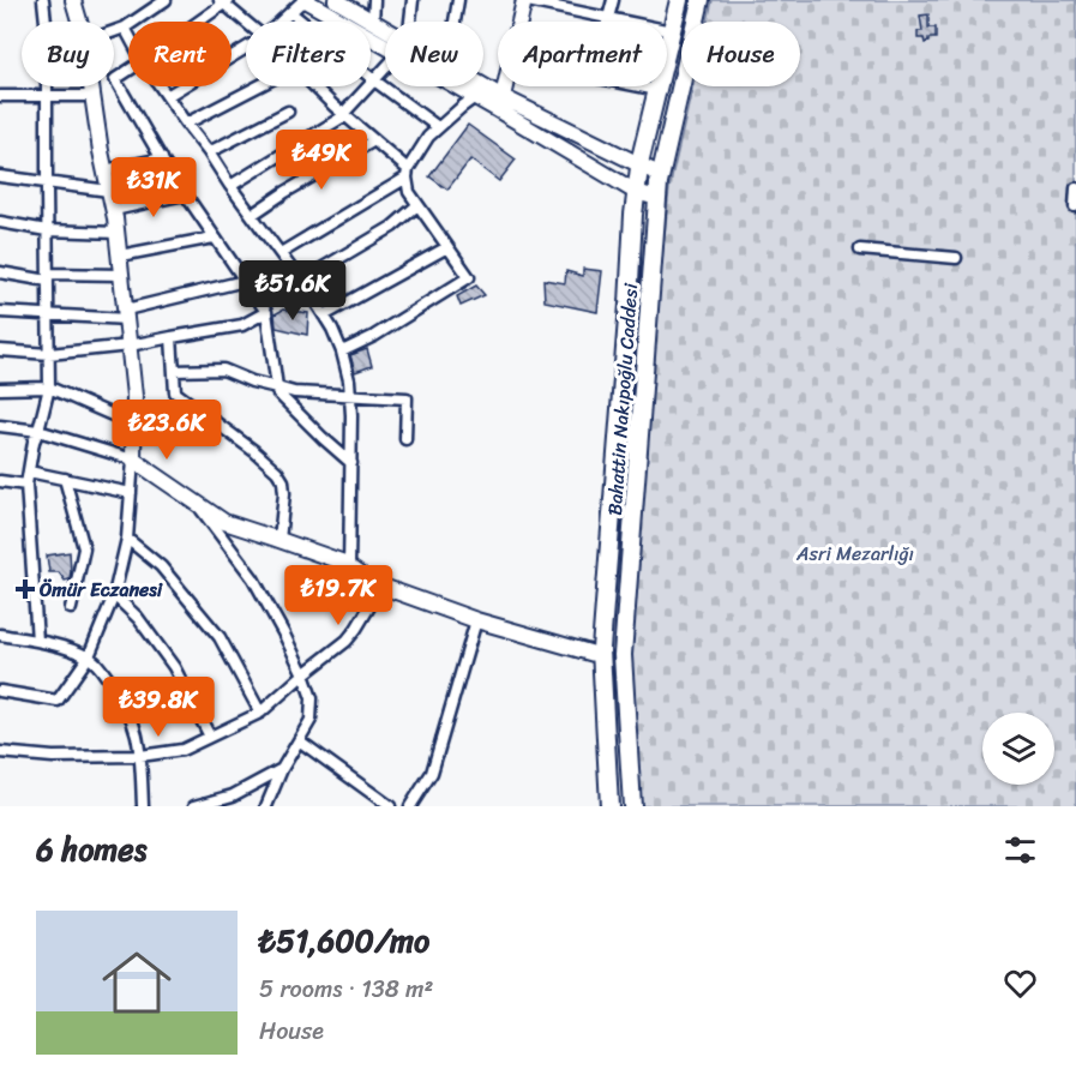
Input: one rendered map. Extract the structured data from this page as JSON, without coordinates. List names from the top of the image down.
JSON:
{
  "streets": {
    "main road": ["Bahattin Nakıpoğlu Caddesi"]
  },
  "parks": ["Asri Mezarlığı"],
  "places": {
    "health": ["Ömür Eczanesi"]
  },
  "page": {
    "chip": [
      "Buy",
      "Rent",
      "Filters",
      "New",
      "Apartment",
      "House"
    ],
    "price": [
      "₺49K",
      "₺31K",
      "₺51.6K",
      "₺23.6K",
      "₺19.7K",
      "₺39.8K"
    ],
    "heading": "6 homes",
    "list": [
      {
        "name": "₺51,600/mo",
        "note": "5 rooms · 138 m² · House"
      }
    ]
  }
}
